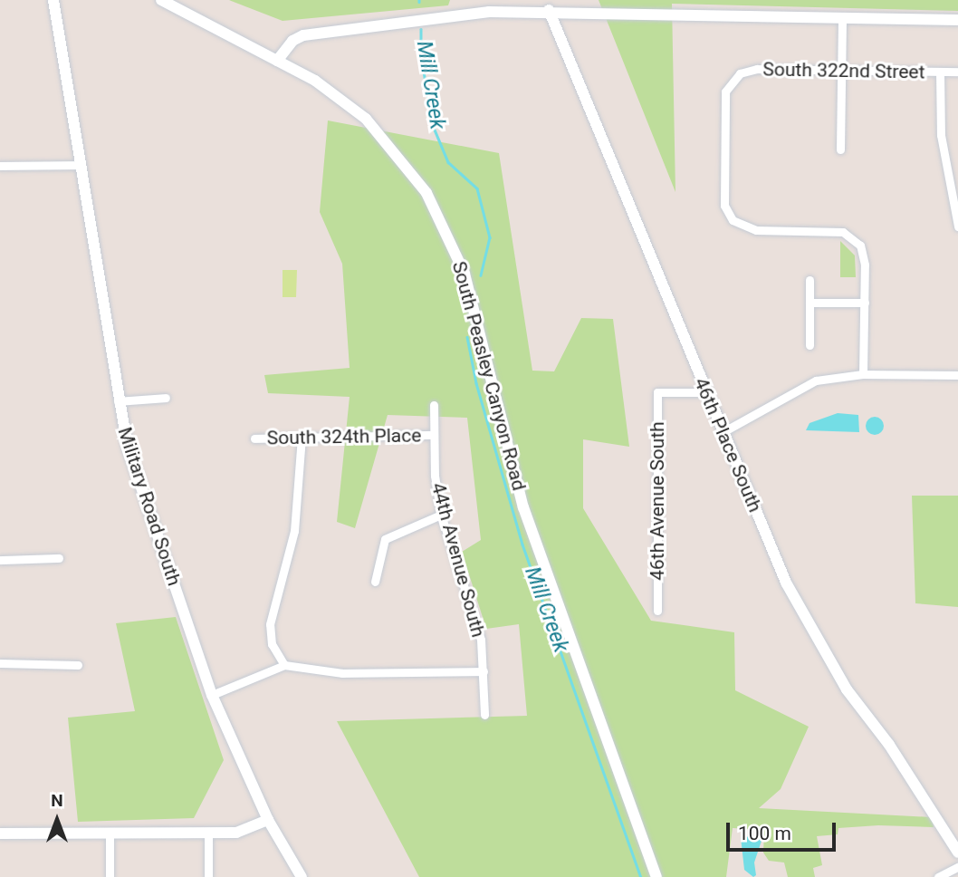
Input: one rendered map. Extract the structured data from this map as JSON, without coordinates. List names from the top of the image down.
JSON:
{
  "streets": {
    "main road": ["South Peasley Canyon Road", "46th Place South", "Military Road South"],
    "street": [
      "South 322nd Street",
      "South 324th Place",
      "46th Avenue South",
      "44th Avenue South"
    ]
  },
  "crossings": [
    ["South 324th Place", "44th Avenue South"],
    ["46th Place South", "46th Avenue South"]
  ],
  "water": ["Mill Creek"],
  "scale_bar": "100 m",
  "north": "top"
}
